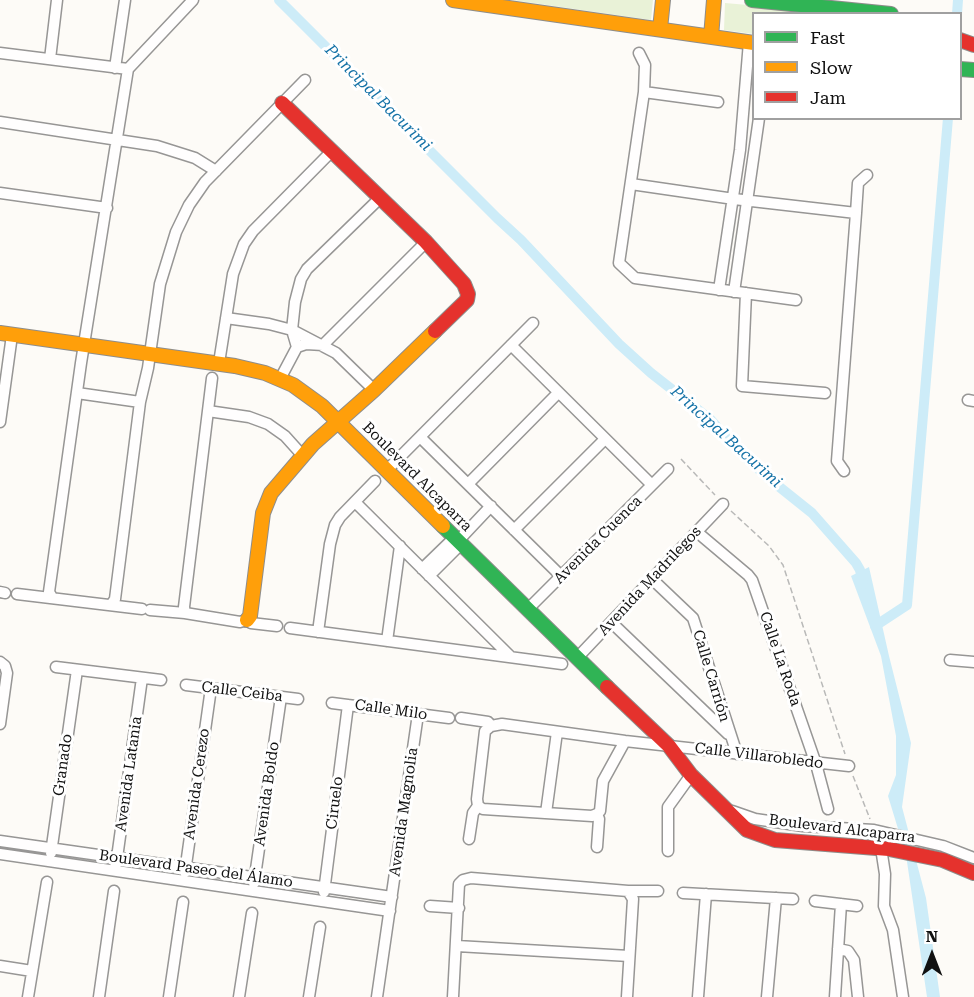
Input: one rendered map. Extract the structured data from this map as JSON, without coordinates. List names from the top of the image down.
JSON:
{
  "streets": {
    "street": [
      "Boulevard Alcaparra",
      "Avenida Cuenca",
      "Avenida Madrilegos",
      "Calle La Roda",
      "Calle Carrión",
      "Calle Ceiba",
      "Calle Milo",
      "Calle Villarobledo",
      "Granado",
      "Avenida Latania",
      "Avenida Cerezo",
      "Avenida Boldo",
      "Ciruelo",
      "Avenida Magnolia",
      "Boulevard Paseo del Álamo"
    ]
  },
  "crossings": [
    ["Boulevard Alcaparra", "Avenida Cuenca"],
    ["Boulevard Alcaparra", "Avenida Madrilegos"],
    ["Boulevard Alcaparra", "Calle Villarobledo"],
    ["Avenida Madrilegos", "Calle La Roda"],
    ["Avenida Madrilegos", "Calle Carrión"],
    ["Calle La Roda", "Calle Villarobledo"],
    ["Calle Carrión", "Calle Villarobledo"],
    ["Calle Ceiba", "Avenida Cerezo"],
    ["Calle Ceiba", "Avenida Boldo"],
    ["Calle Milo", "Ciruelo"],
    ["Calle Milo", "Avenida Magnolia"],
    ["Granado", "Boulevard Paseo del Álamo"],
    ["Avenida Latania", "Boulevard Paseo del Álamo"],
    ["Avenida Cerezo", "Boulevard Paseo del Álamo"],
    ["Avenida Boldo", "Boulevard Paseo del Álamo"],
    ["Ciruelo", "Boulevard Paseo del Álamo"],
    ["Avenida Magnolia", "Boulevard Paseo del Álamo"]
  ],
  "water": ["Principal Bacurimi"],
  "legend": ["Fast", "Slow", "Jam"],
  "north": "top"
}
